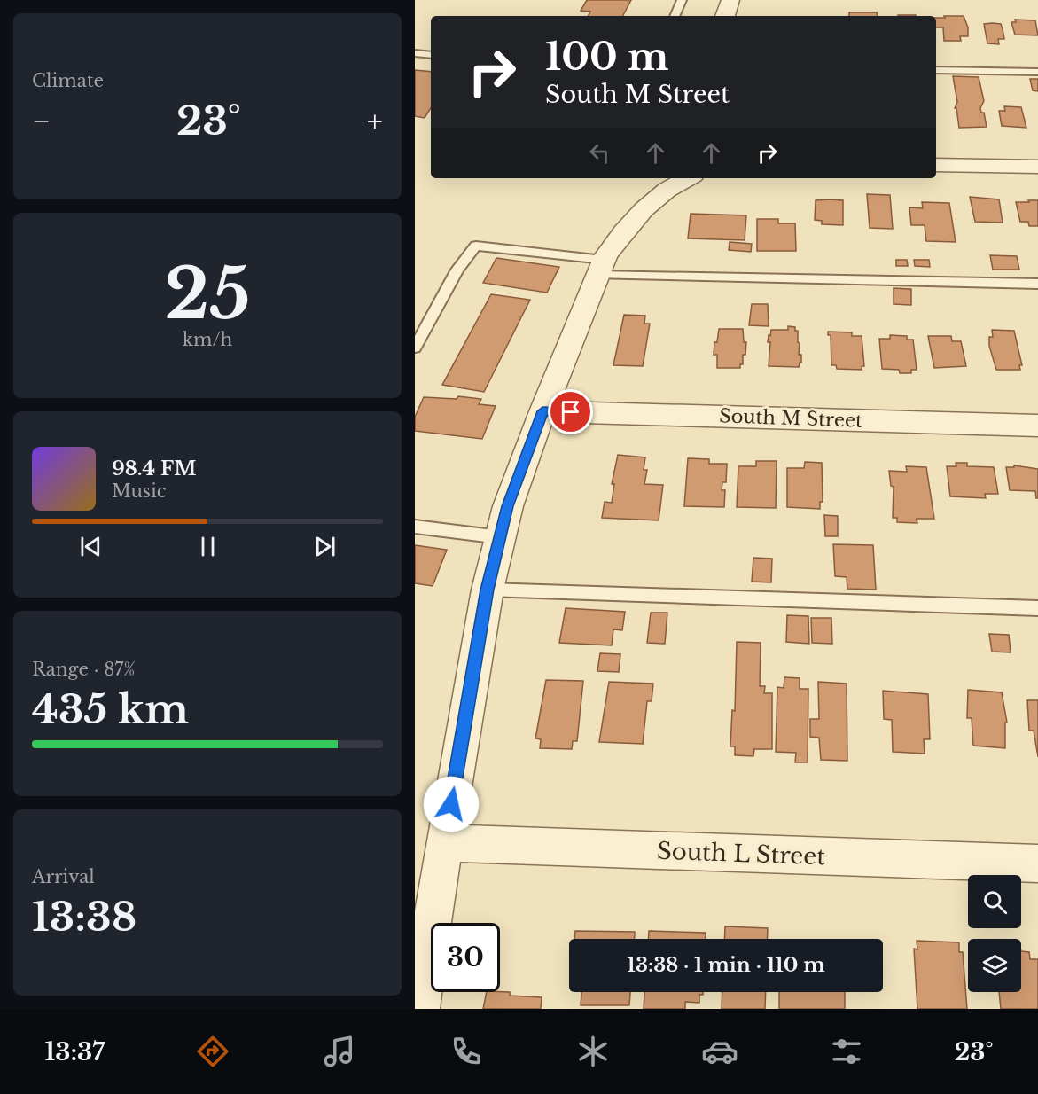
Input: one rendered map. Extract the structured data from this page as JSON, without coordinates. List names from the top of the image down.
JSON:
{
  "streets": {
    "street": ["South M Street", "South L Street"]
  },
  "page": {
    "tile": [
      "Climate",
      ["25", "km/h"],
      ["Range · 87%", "435 km"],
      ["Arrival", "13:38"]
    ],
    "turn": ["100 m", "South M Street"],
    "heat": ["−", "23°", "+"],
    "song": ["98.4 FM", "Music"],
    "limit": "30",
    "trip": "13:38 · 1 min · 110 m",
    "tabs": ["13:37", "23°"]
  }
}
